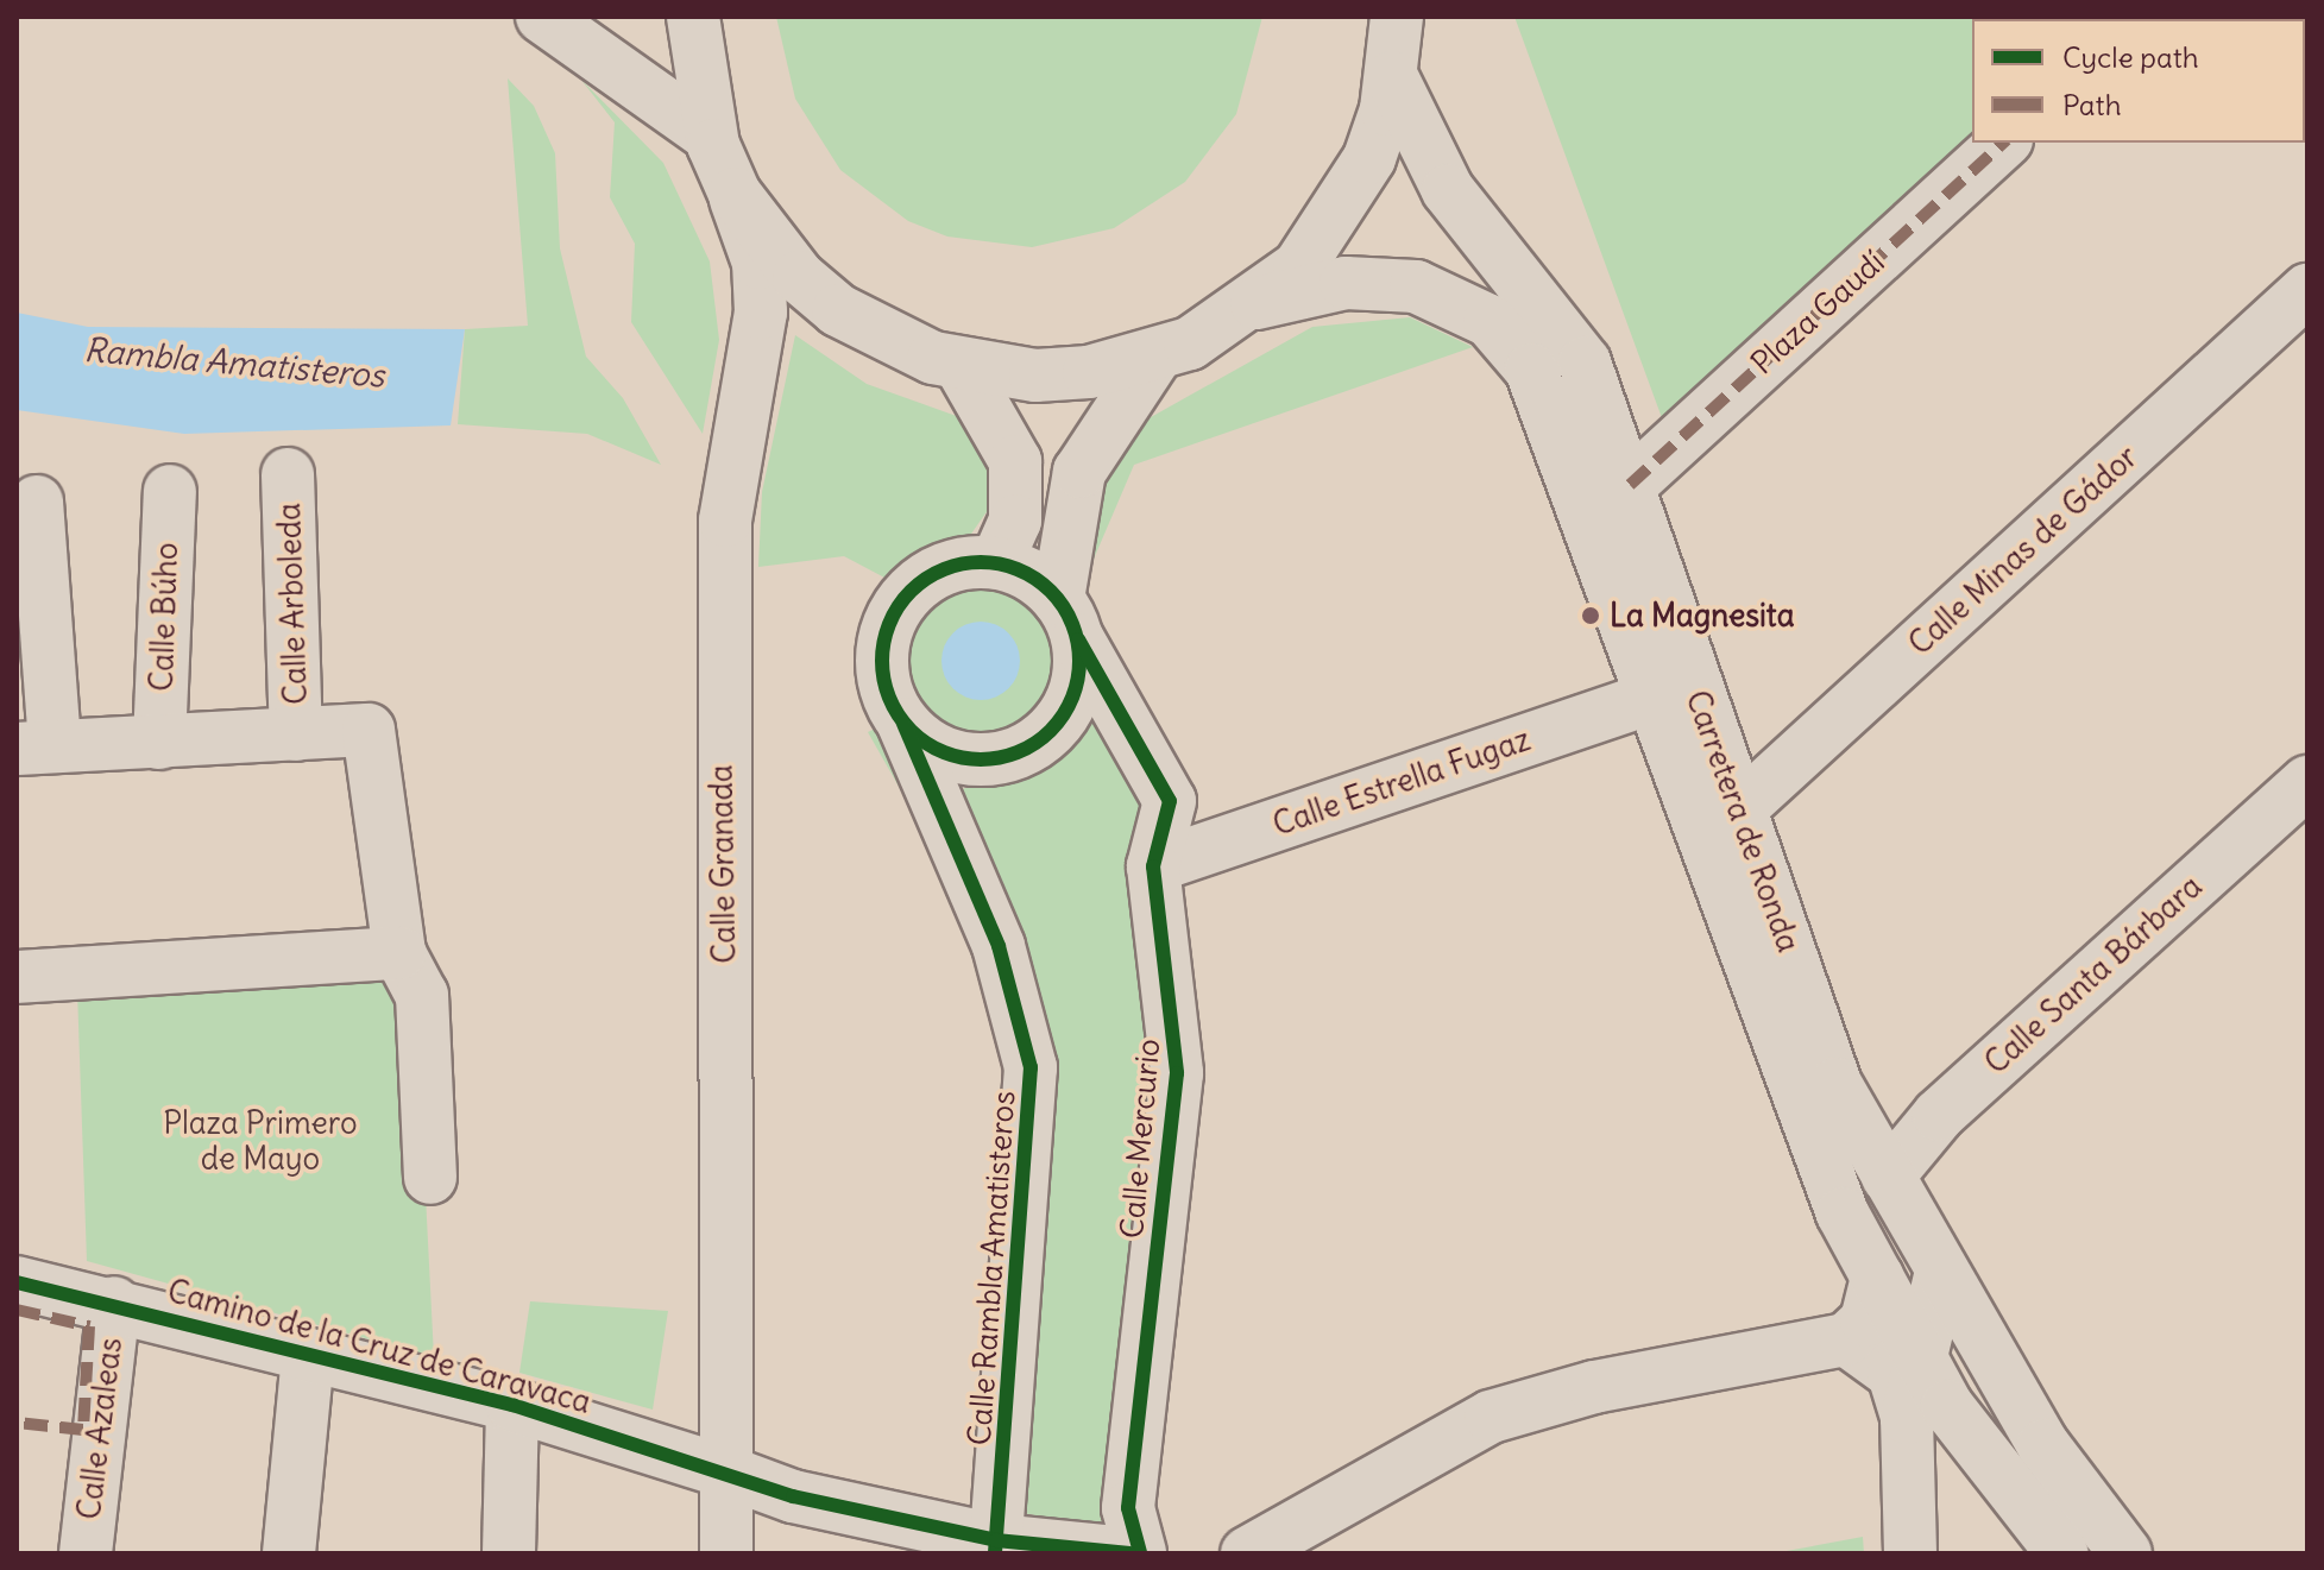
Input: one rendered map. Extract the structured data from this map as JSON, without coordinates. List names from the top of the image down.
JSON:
{
  "streets": {
    "street": [
      "Plaza Gaudí",
      "Calle Minas de Gádor",
      "Calle Arboleda",
      "Calle Búho",
      "Calle Estrella Fugaz",
      "Carretera de Ronda",
      "Calle Granada",
      "Calle Santa Bárbara",
      "Calle Mercurio",
      "Calle Rambla Amatisteros",
      "Camino de la Cruz de Caravaca",
      "Calle Azaleas"
    ]
  },
  "crossings": [
    ["Plaza Gaudí", "Carretera de Ronda"],
    ["Calle Minas de Gádor", "Carretera de Ronda"],
    ["Calle Estrella Fugaz", "Carretera de Ronda"],
    ["Calle Estrella Fugaz", "Calle Mercurio"],
    ["Carretera de Ronda", "Calle Santa Bárbara"],
    ["Calle Granada", "Camino de la Cruz de Caravaca"],
    ["Calle Mercurio", "Calle Rambla Amatisteros"],
    ["Calle Rambla Amatisteros", "Camino de la Cruz de Caravaca"],
    ["Camino de la Cruz de Caravaca", "Calle Azaleas"]
  ],
  "water": ["Rambla Amatisteros"],
  "parks": ["Plaza Primero de Mayo"],
  "places": ["La Magnesita"],
  "legend": ["Cycle path", "Path"]
}
